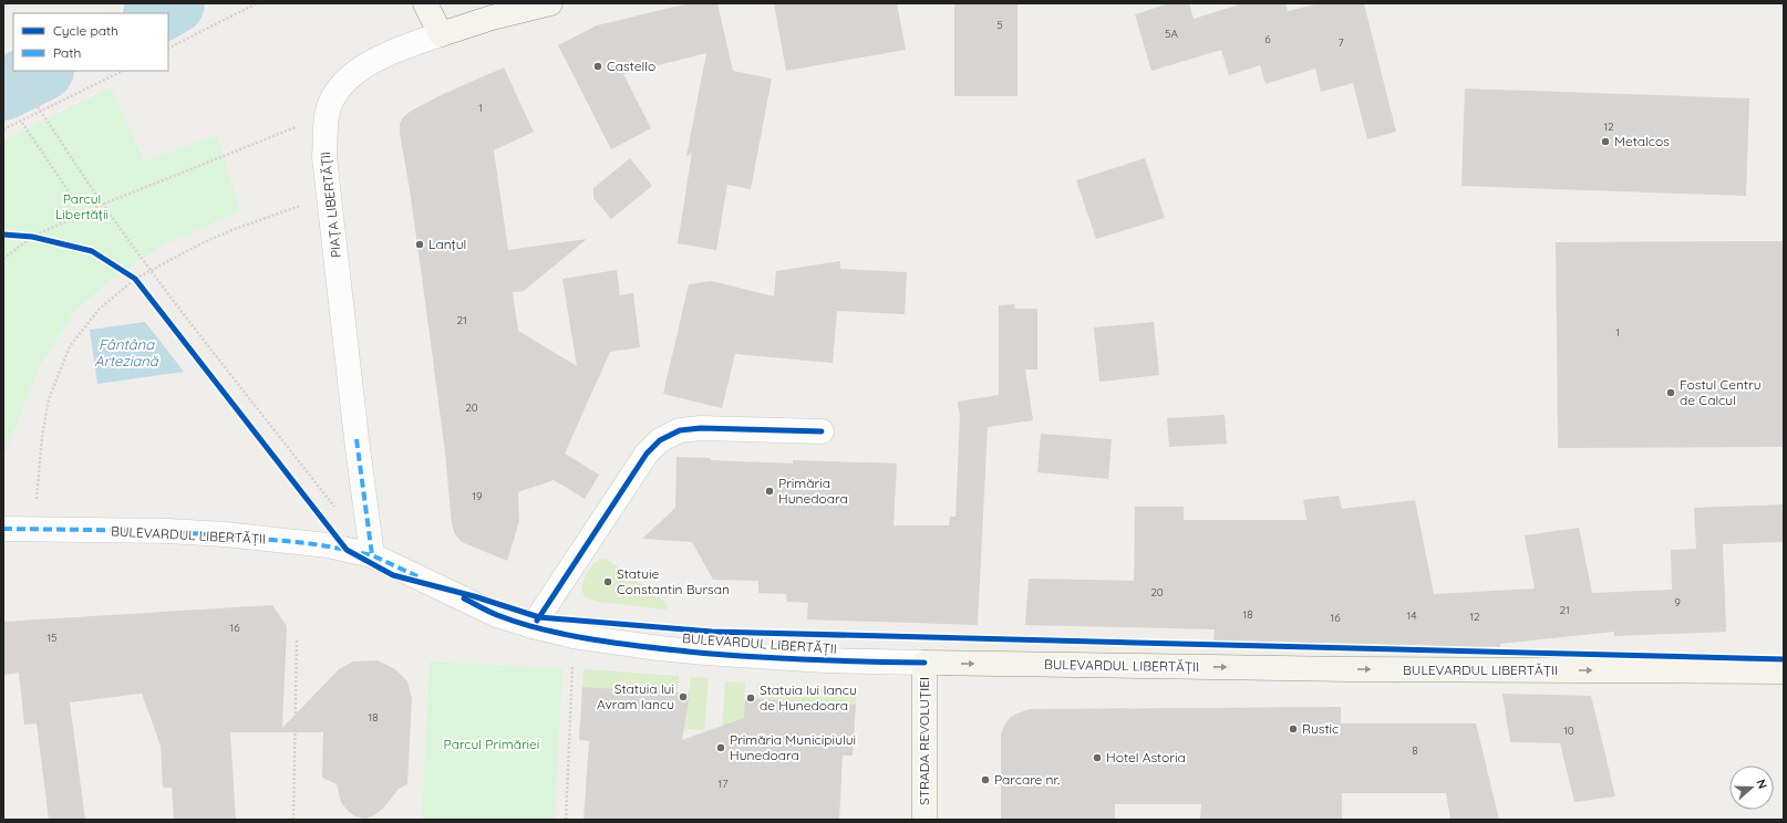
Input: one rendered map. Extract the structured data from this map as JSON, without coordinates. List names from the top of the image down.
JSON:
{
  "streets": {
    "street": ["PIAȚA LIBERTĂȚII", "BULEVARDUL LIBERTĂȚII", "STRADA REVOLUȚIEI"]
  },
  "crossings": [
    ["PIAȚA LIBERTĂȚII", "BULEVARDUL LIBERTĂȚII"],
    ["BULEVARDUL LIBERTĂȚII", "STRADA REVOLUȚIEI"]
  ],
  "one_way": ["BULEVARDUL LIBERTĂȚII"],
  "water": ["Fântâna Arteziană"],
  "parks": ["Parcul Libertății", "Parcul Primăriei"],
  "places": [
    "Castello",
    "Metalcos",
    "Lanțul",
    "Fostul Centru de Calcul",
    "Primăria Hunedoara",
    "Statuie Constantin Bursan",
    "Statuia lui Avram Iancu",
    "Statuia lui Iancu de Hunedoara",
    "Rustic",
    "Primăria Municipiului Hunedoara",
    "Hotel Astoria",
    "Parcare nr."
  ],
  "house_numbers": [
    "5",
    "5A",
    "6",
    "7",
    "1",
    "12",
    "21",
    "1",
    "20",
    "19",
    "20",
    "9",
    "21",
    "18",
    "14",
    "12",
    "16",
    "16",
    "15",
    "18",
    "10",
    "8",
    "17"
  ],
  "legend": ["Cycle path", "Path"],
  "north": "right"
}
